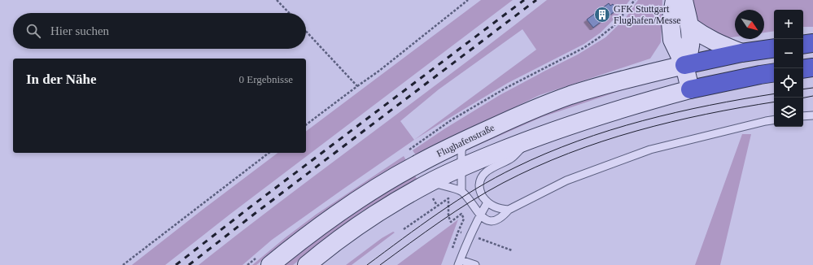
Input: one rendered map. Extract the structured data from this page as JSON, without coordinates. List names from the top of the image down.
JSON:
{
  "streets": {
    "main road": ["Flughafenstraße"]
  },
  "places": {
    "building": ["GFK Stuttgart Flughafen/Messe"]
  },
  "north": "bottom right",
  "page": {
    "map_buttons": ["+", "−"],
    "search": "Hier suchen",
    "heading": ["In der Nähe", "0 Ergebnisse"]
  }
}
